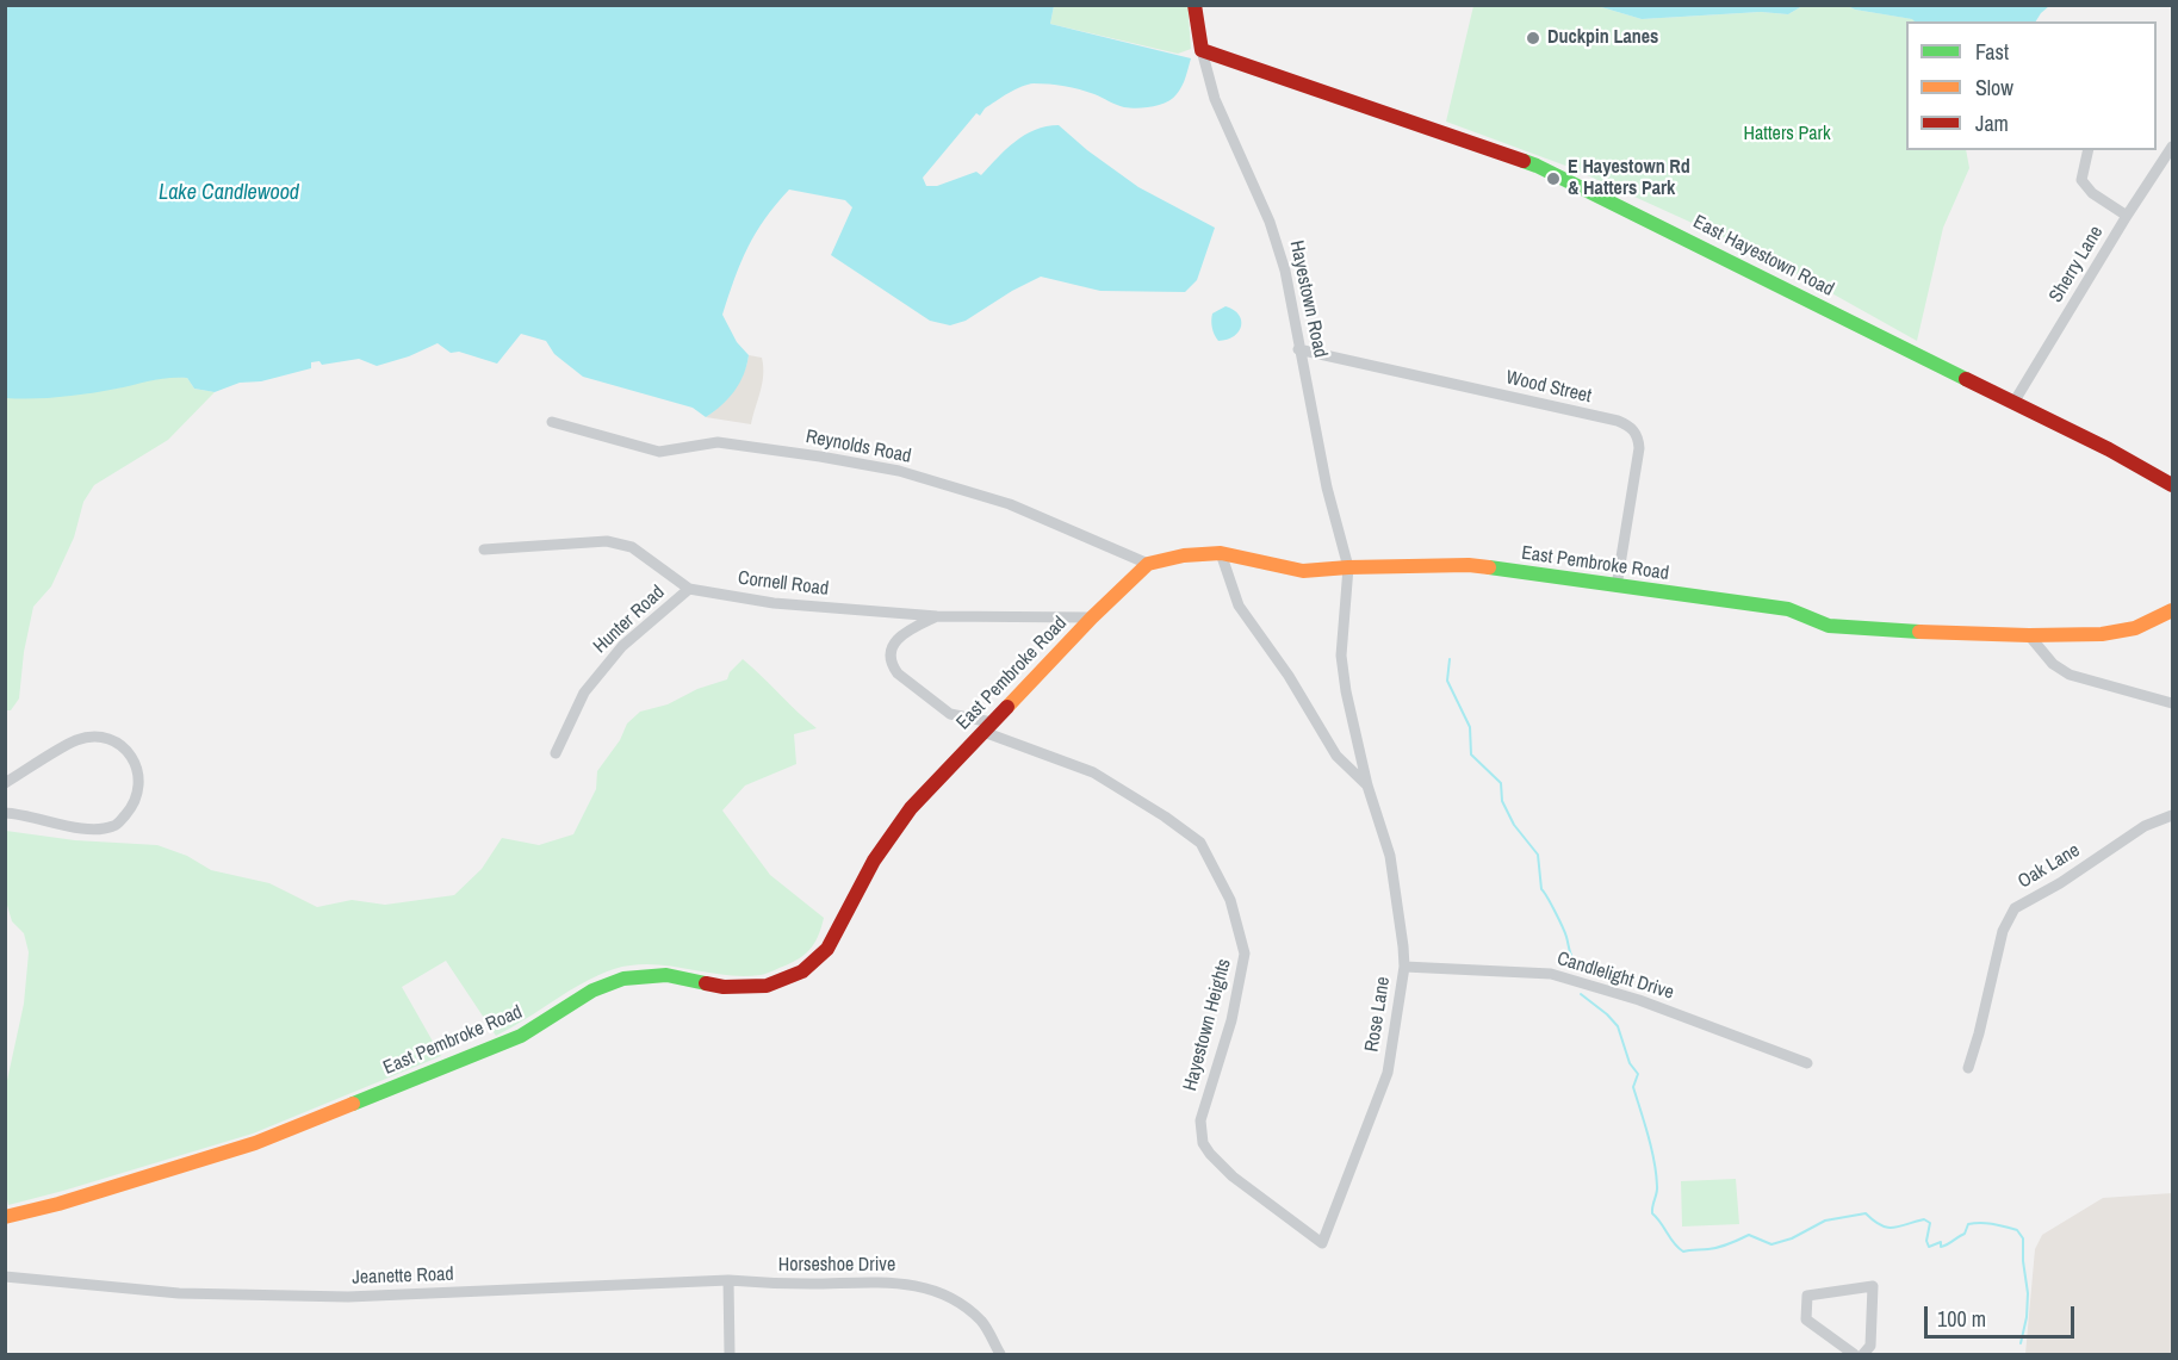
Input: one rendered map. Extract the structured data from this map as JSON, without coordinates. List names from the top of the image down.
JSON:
{
  "streets": {
    "street": [
      "East Hayestown Road",
      "Sherry Lane",
      "Hayestown Road",
      "Wood Street",
      "Reynolds Road",
      "East Pembroke Road",
      "Cornell Road",
      "Hunter Road",
      "Oak Lane",
      "Candlelight Drive",
      "Rose Lane",
      "Hayestown Heights",
      "Horseshoe Drive",
      "Jeanette Road"
    ]
  },
  "crossings": [
    ["East Hayestown Road", "Sherry Lane"],
    ["East Hayestown Road", "Hayestown Road"],
    ["Hayestown Road", "Wood Street"],
    ["Hayestown Road", "East Pembroke Road"],
    ["Hayestown Road", "Rose Lane"],
    ["Wood Street", "East Pembroke Road"],
    ["Reynolds Road", "East Pembroke Road"],
    ["East Pembroke Road", "Cornell Road"],
    ["East Pembroke Road", "Rose Lane"],
    ["East Pembroke Road", "Hayestown Heights"],
    ["Cornell Road", "Hunter Road"],
    ["Cornell Road", "Hayestown Heights"],
    ["Candlelight Drive", "Rose Lane"],
    ["Rose Lane", "Hayestown Heights"],
    ["Horseshoe Drive", "Jeanette Road"]
  ],
  "water": ["Lake Candlewood"],
  "parks": ["Hatters Park"],
  "places": ["Duckpin Lanes", "E Hayestown Rd & Hatters Park"],
  "legend": ["Fast", "Slow", "Jam"],
  "scale_bar": "100 m"
}
